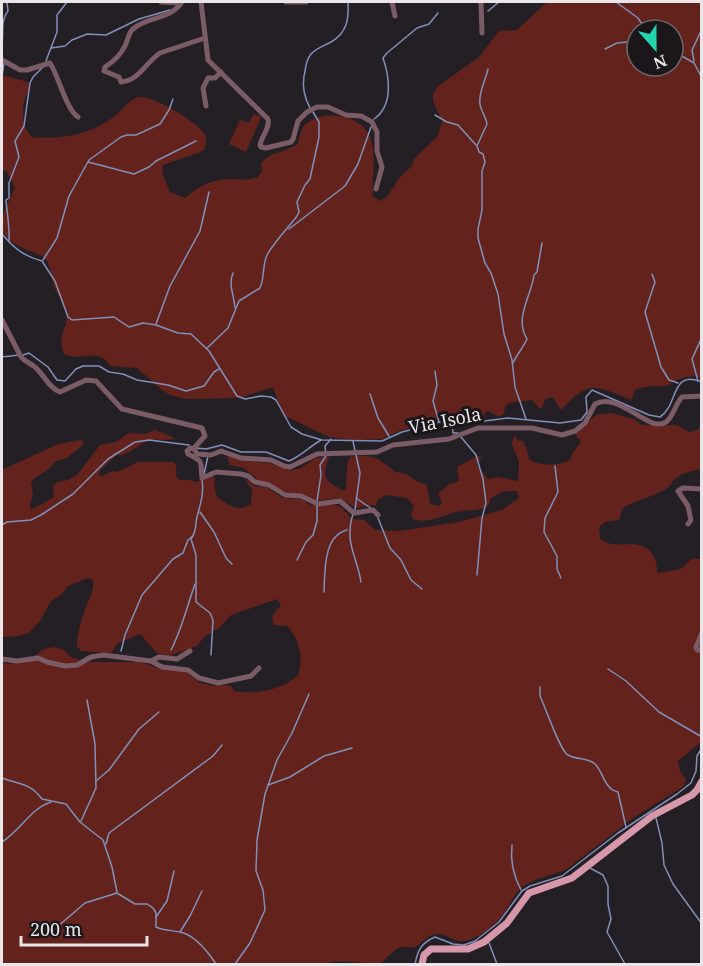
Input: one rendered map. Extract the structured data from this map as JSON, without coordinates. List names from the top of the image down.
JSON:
{
  "streets": {
    "street": ["Via Isola"]
  },
  "scale_bar": "200 m",
  "north": "bottom"
}
